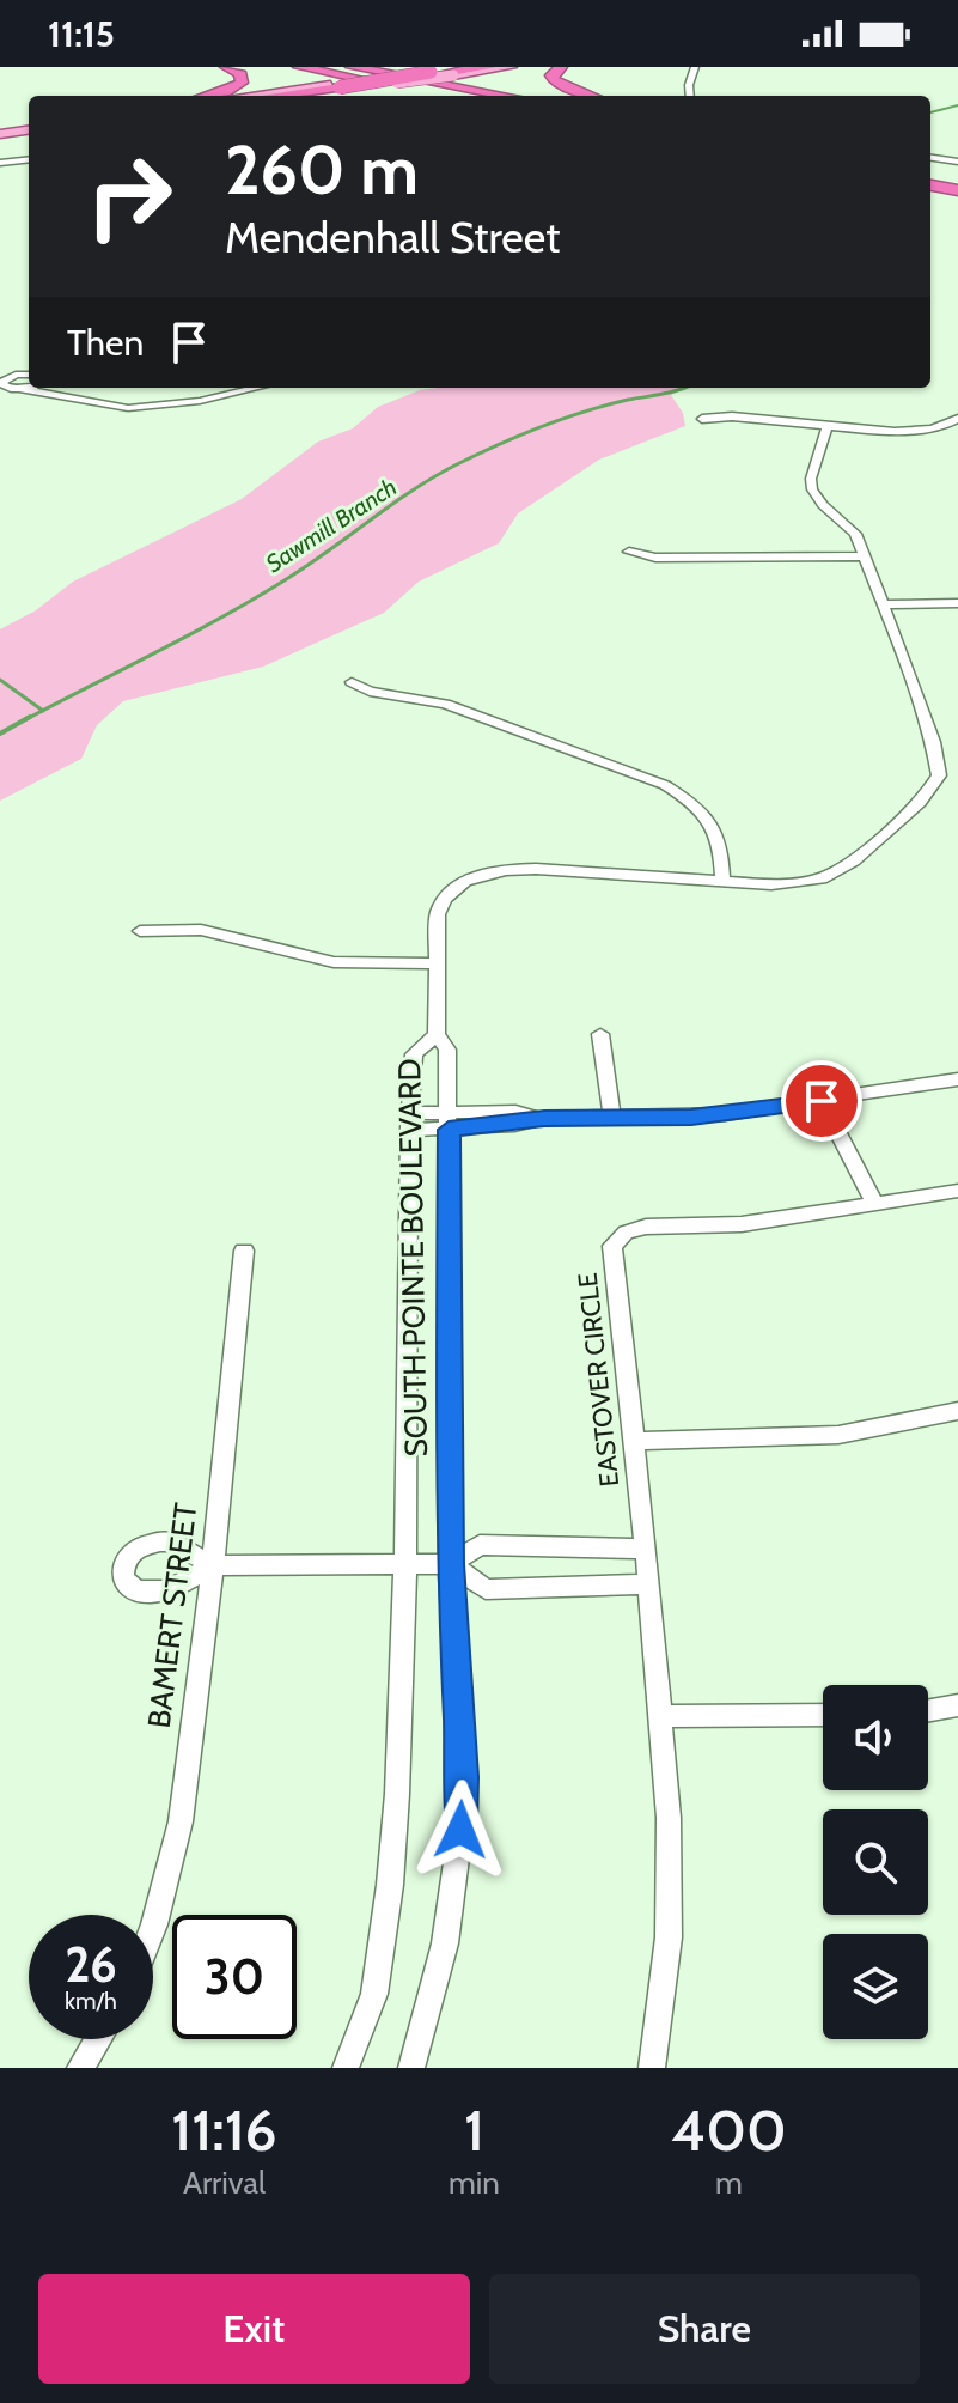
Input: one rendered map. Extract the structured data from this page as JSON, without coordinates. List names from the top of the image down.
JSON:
{
  "streets": {
    "street": ["SOUTH POINTE BOULEVARD", "EASTOVER CIRCLE", "BAMERT STREET"]
  },
  "water": ["Sawmill Branch"],
  "page": {
    "status": "11:15",
    "turn": ["260 m", "Mendenhall Street"],
    "then": "Then",
    "speed": "26 km/h",
    "limit": "30",
    "eta": [
      "11:16",
      "Arrival",
      "1",
      "min",
      "400",
      "m"
    ],
    "buttons": ["Exit", "Share"]
  }
}
